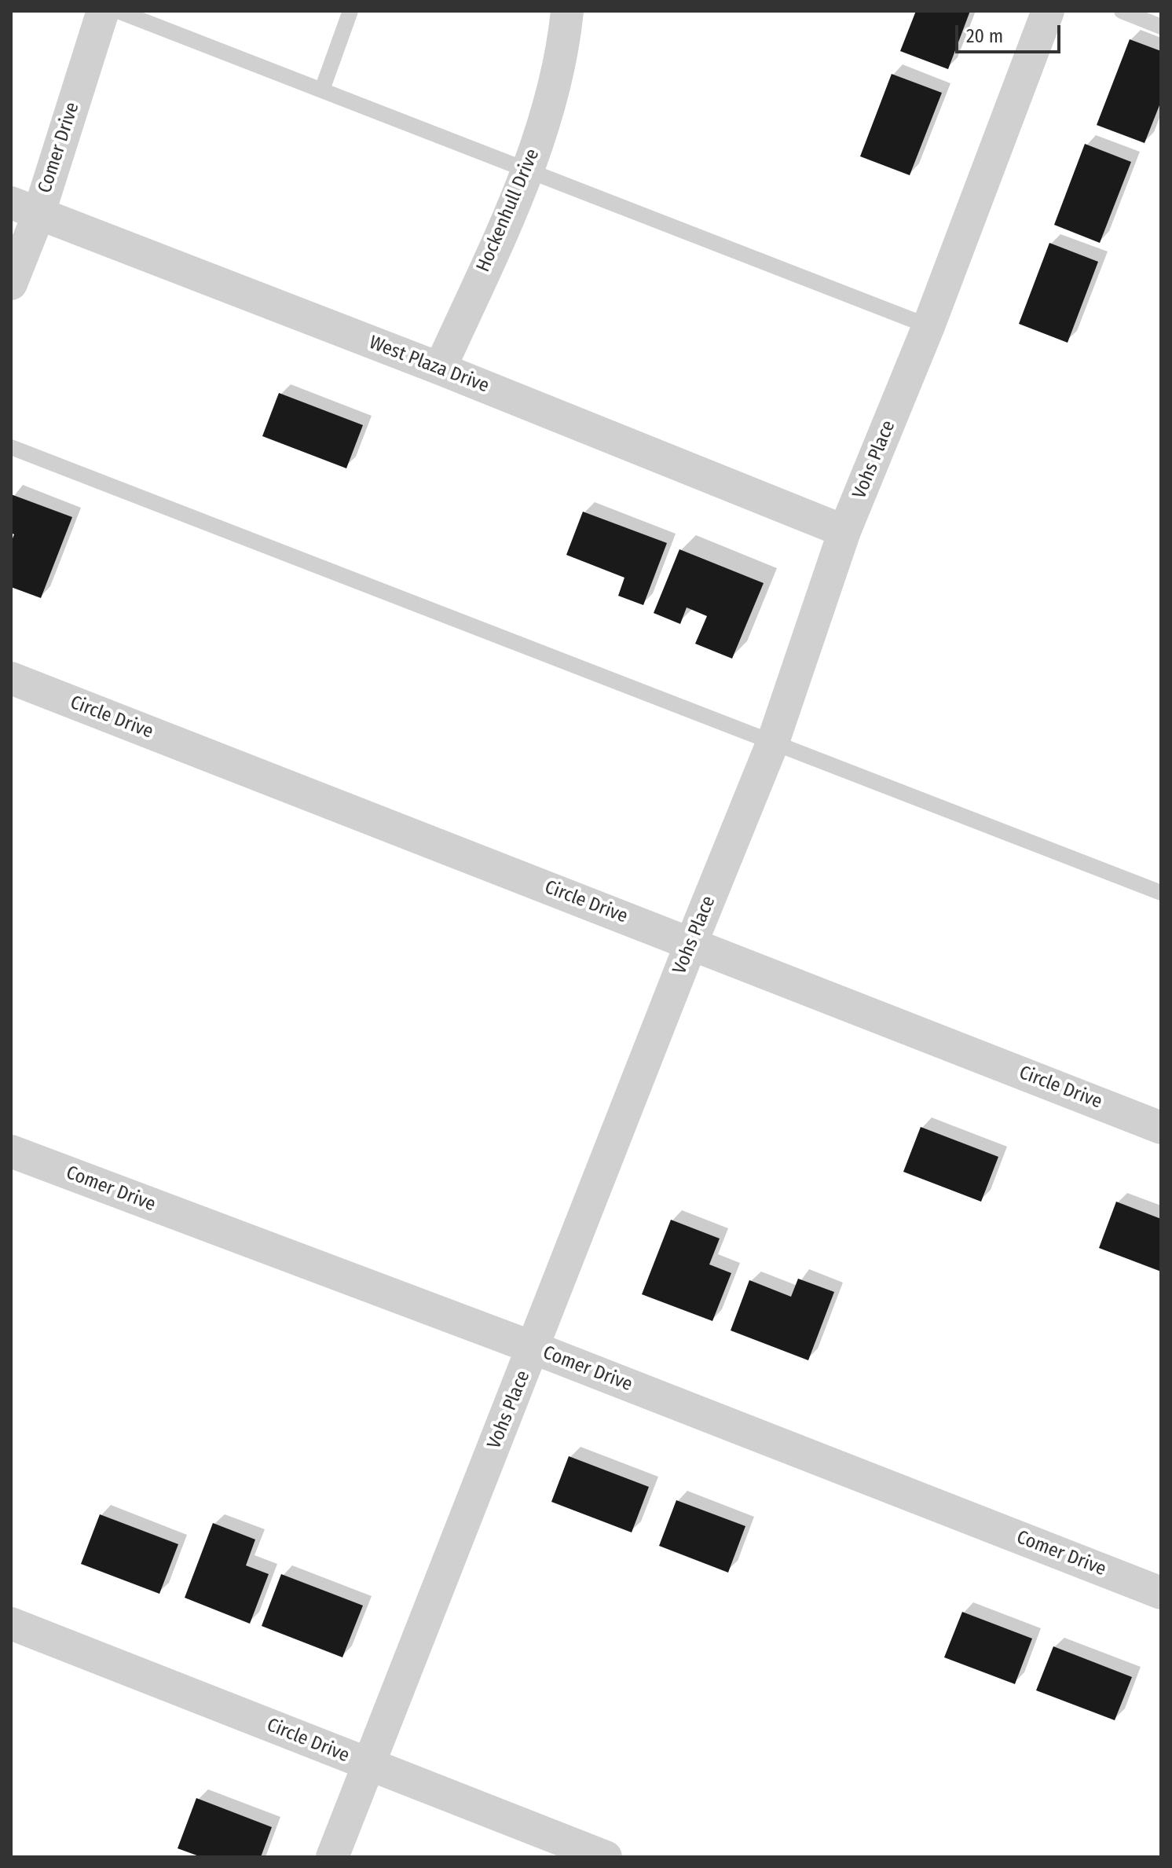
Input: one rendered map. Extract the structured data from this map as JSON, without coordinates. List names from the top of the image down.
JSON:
{
  "streets": {
    "street": [
      "Comer Drive",
      "Hockenhull Drive",
      "West Plaza Drive",
      "Vohs Place",
      "Circle Drive"
    ]
  },
  "crossings": [
    ["Comer Drive", "West Plaza Drive"],
    ["Comer Drive", "Vohs Place"],
    ["Hockenhull Drive", "West Plaza Drive"],
    ["West Plaza Drive", "Vohs Place"],
    ["Vohs Place", "Circle Drive"]
  ],
  "scale_bar": "20 m"
}
